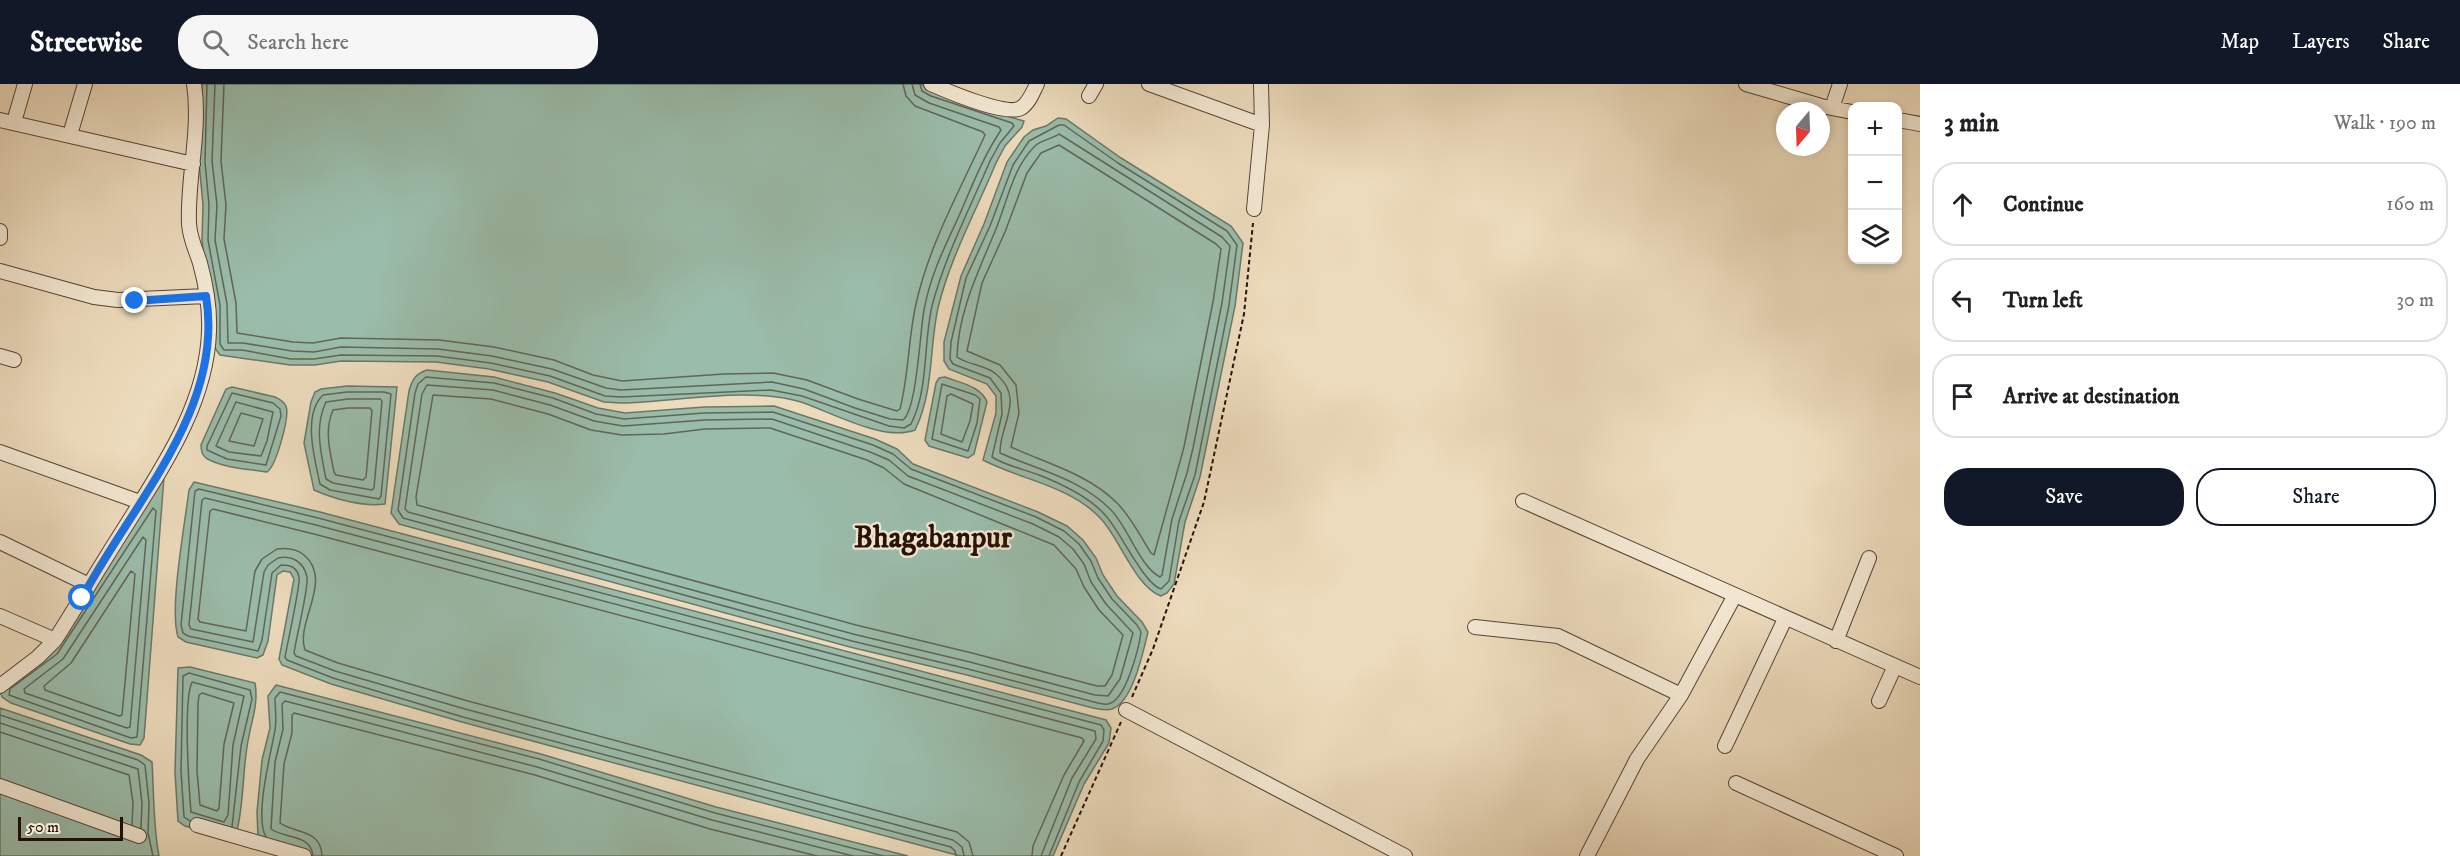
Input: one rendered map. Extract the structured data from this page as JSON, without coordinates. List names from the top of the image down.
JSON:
{
  "districts": ["Bhagabanpur"],
  "scale_bar": "50 m",
  "north": "bottom",
  "page": {
    "header": "Streetwise",
    "search": "Search here",
    "nav": ["Map", "Layers", "Share"],
    "heading": ["3 min", "Walk · 190 m"],
    "map_buttons": ["+", "−"],
    "list": [
      ["Continue", "160 m"],
      ["Turn left", "30 m"],
      "Arrive at destination"
    ],
    "buttons": ["Save", "Share"],
    "scale": "50 m"
  }
}
